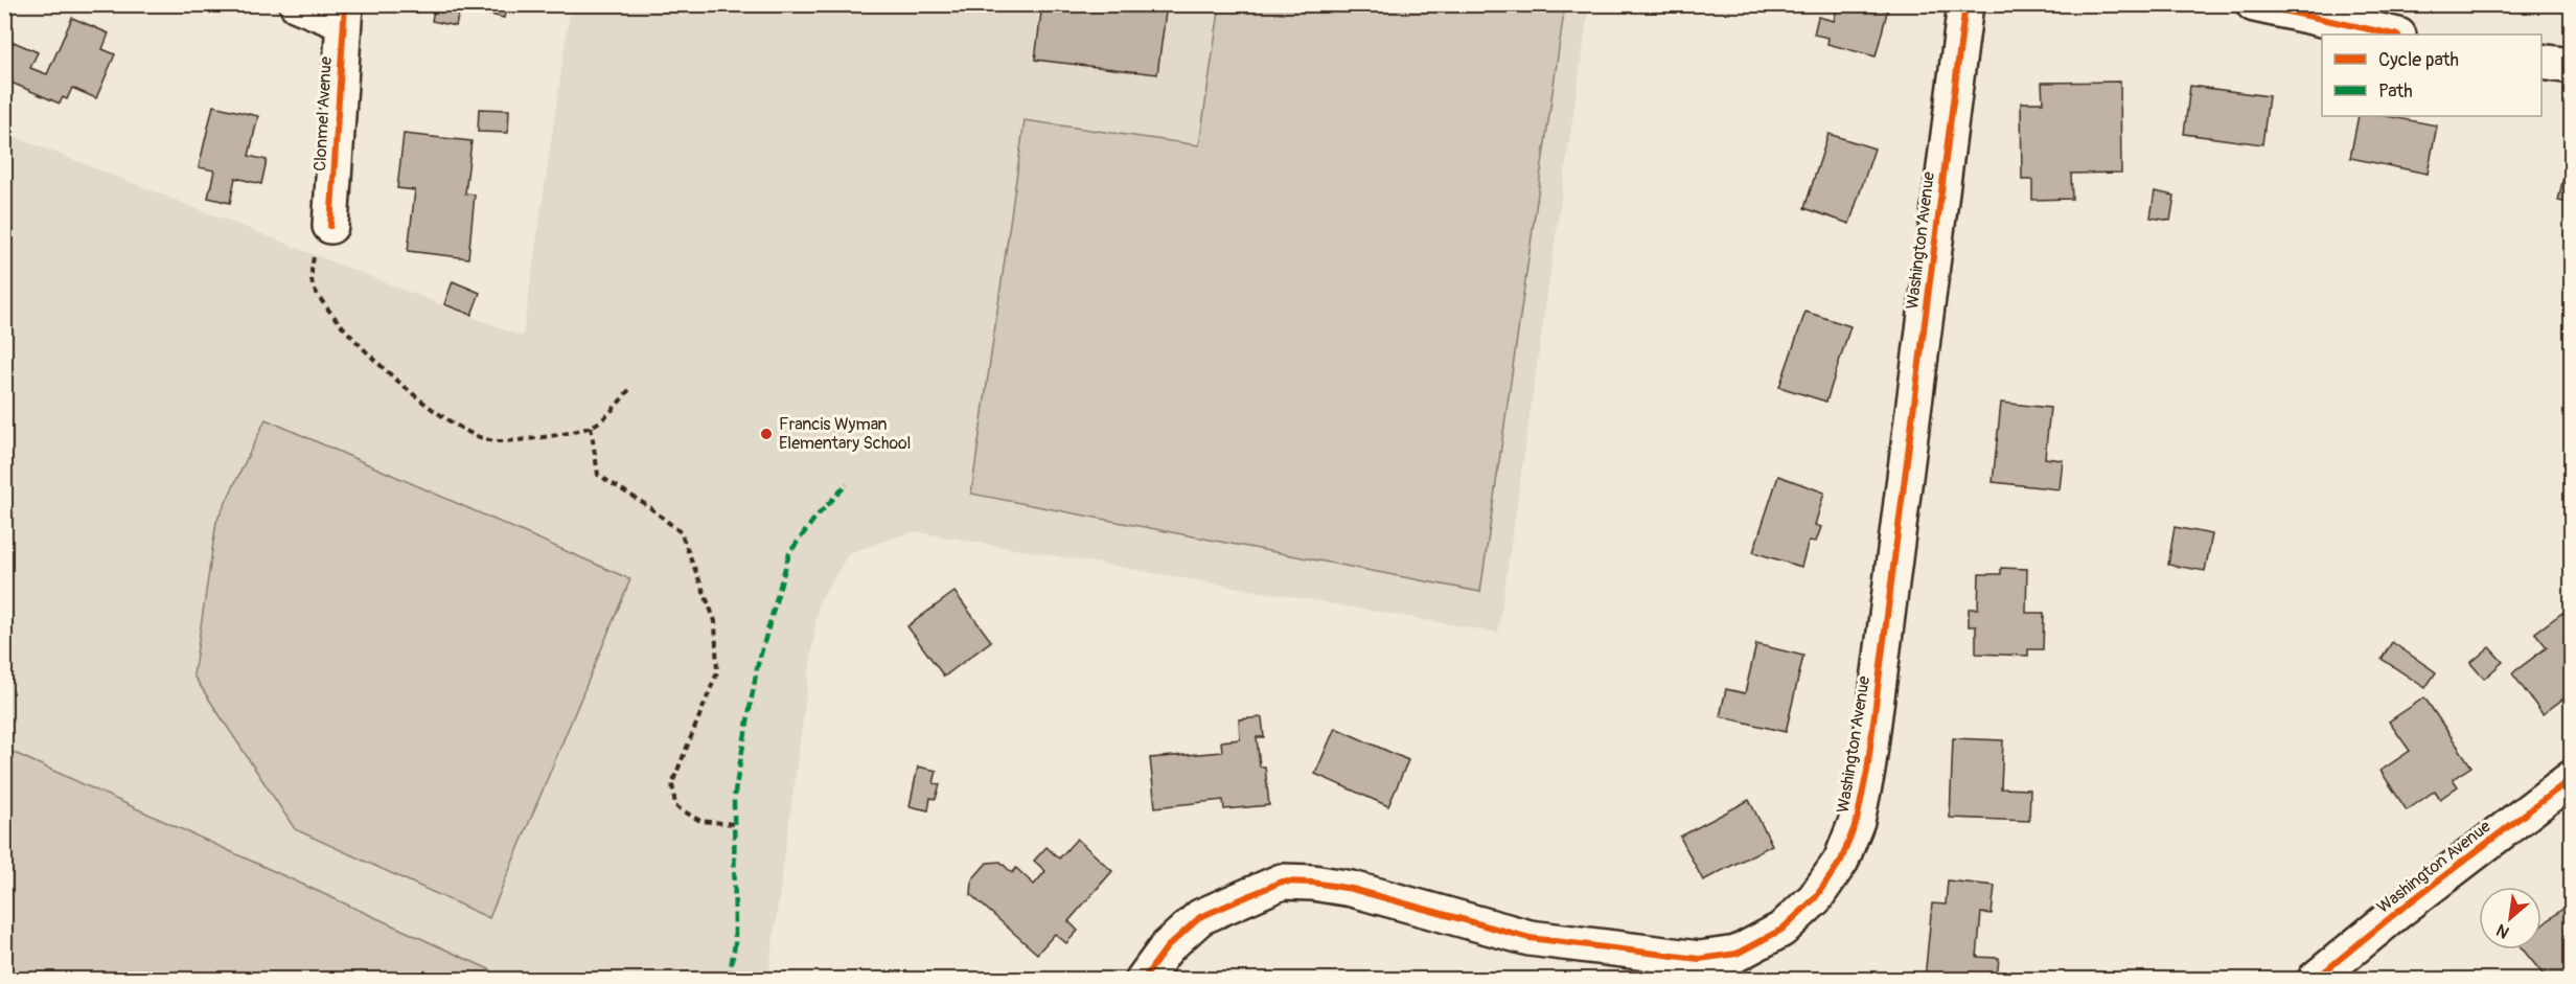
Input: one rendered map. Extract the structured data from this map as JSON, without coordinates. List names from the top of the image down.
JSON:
{
  "streets": {
    "street": ["Clonmel Avenue", "Washington Avenue"]
  },
  "places": ["Francis Wyman Elementary School"],
  "legend": ["Cycle path", "Path"],
  "north": "bottom left"
}
